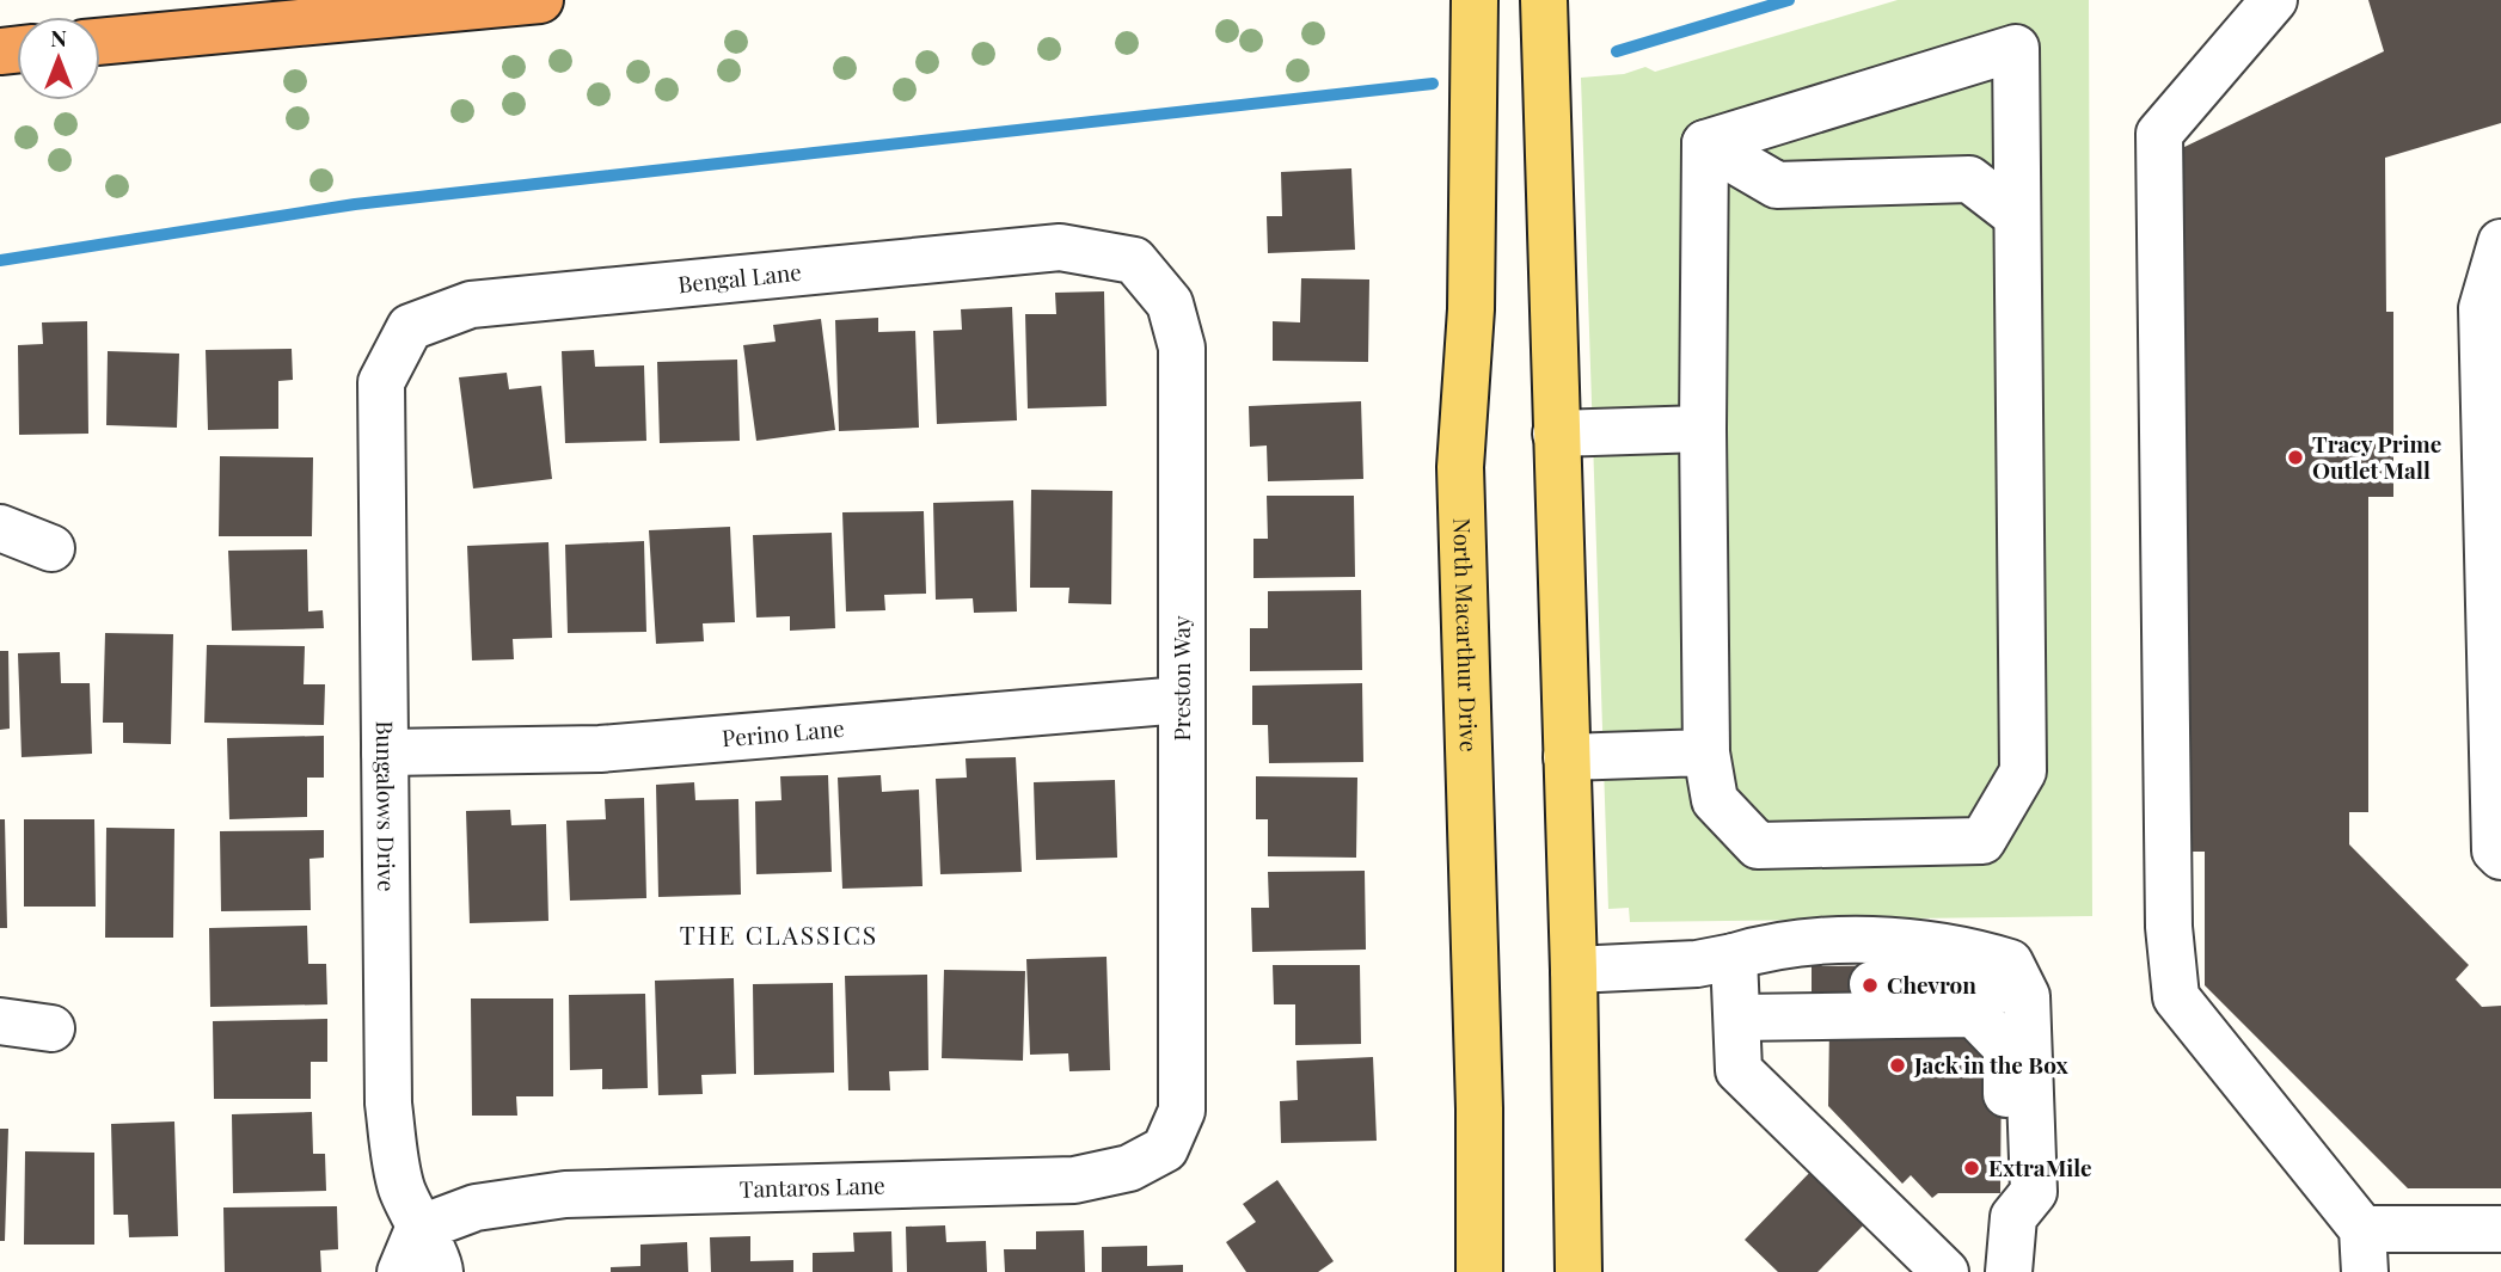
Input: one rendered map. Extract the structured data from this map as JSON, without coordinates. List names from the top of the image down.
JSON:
{
  "streets": {
    "main road": ["North Macarthur Drive"],
    "street": [
      "Bengal Lane",
      "Preston Way",
      "Perino Lane",
      "Bungalows Drive",
      "Tantaros Lane"
    ]
  },
  "crossings": [
    ["Bengal Lane", "Preston Way"],
    ["Bengal Lane", "Bungalows Drive"],
    ["Preston Way", "Perino Lane"],
    ["Preston Way", "Tantaros Lane"],
    ["Perino Lane", "Bungalows Drive"],
    ["Bungalows Drive", "Tantaros Lane"]
  ],
  "districts": ["THE CLASSICS"],
  "places": [
    "Tracy Prime Outlet Mall",
    "Chevron",
    "Jack in the Box",
    "ExtraMile"
  ],
  "north": "top"
}
